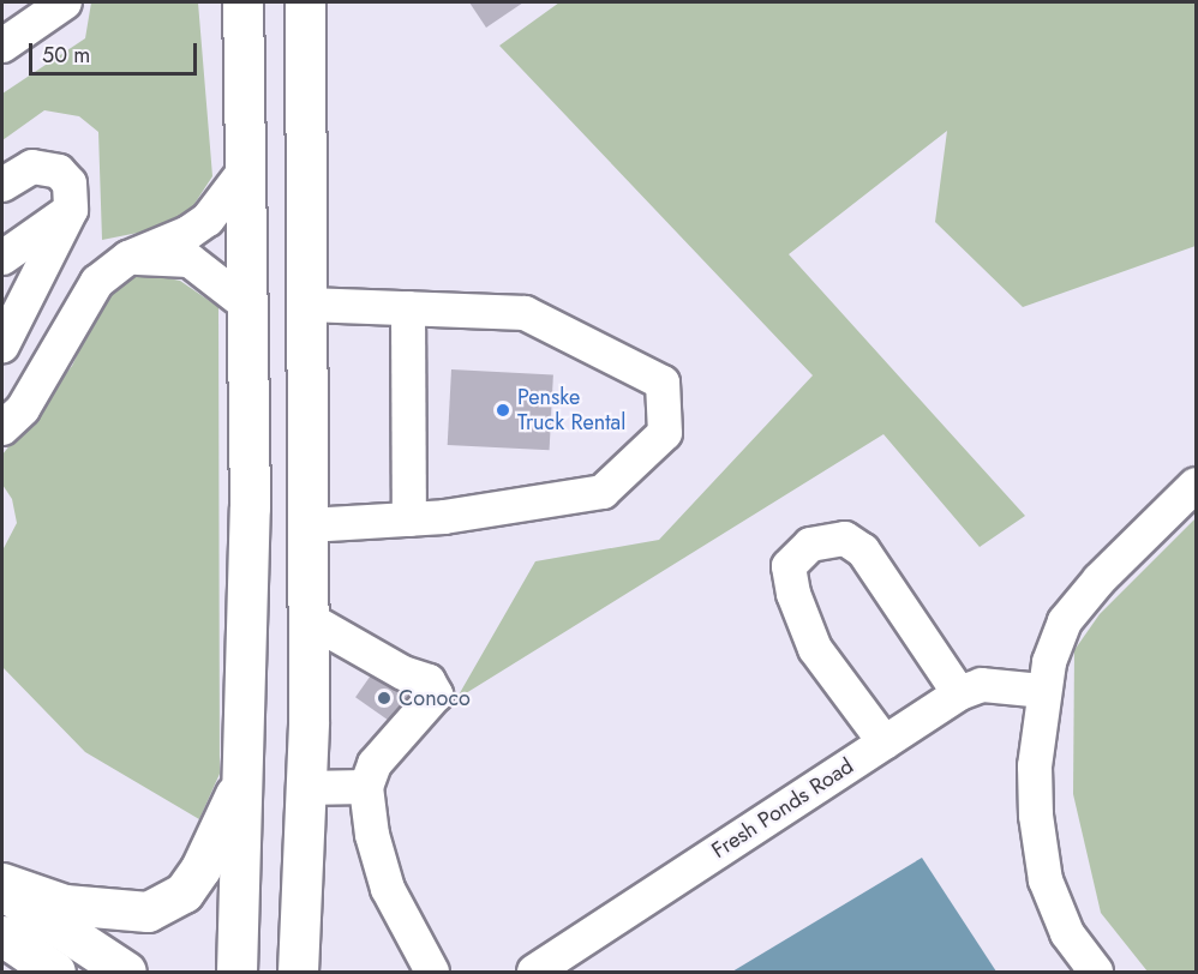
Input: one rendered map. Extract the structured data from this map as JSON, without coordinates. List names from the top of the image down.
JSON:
{
  "streets": {
    "street": ["Fresh Ponds Road"]
  },
  "places": ["Penske Truck Rental", "Conoco"],
  "scale_bar": "50 m"
}
